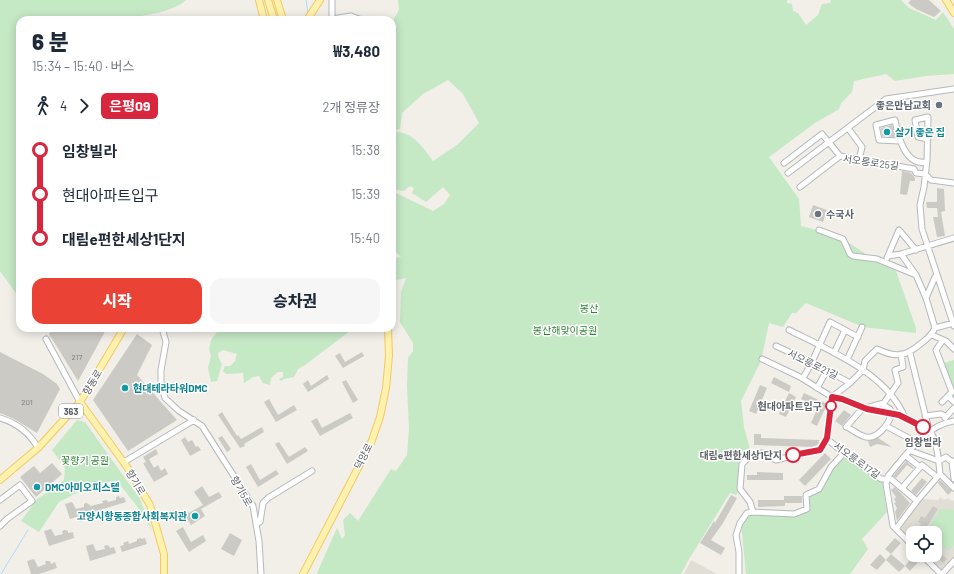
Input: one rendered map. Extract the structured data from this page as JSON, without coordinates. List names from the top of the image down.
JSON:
{
  "streets": {
    "main road": [
      "향동로",
      "363",
      "덕양로",
      "향기로"
    ],
    "street": [
      "서오릉로25길",
      "서오릉로21길",
      "서오릉로17길",
      "향기5로"
    ]
  },
  "crossings": [
    ["서오릉로21길", "서오릉로17길"],
    ["향동로", "향기로"]
  ],
  "parks": ["봉산", "봉산해맞이공원", "꽃향기 공원"],
  "places": [
    "좋은만남교회",
    "살기 좋은 집",
    "수국사",
    "현대테라타워DMC",
    "현대아파트입구",
    "임창빌라",
    "대림e편한세상1단지",
    "DMC아미오피스텔",
    "고양시향동종합사회복지관"
  ],
  "lines": ["bus line 은평09"],
  "house_numbers": ["217", "201"],
  "page": {
    "heading": ["6 분", "15:34 – 15:40 · 버스", "₩3,480"],
    "legs": ["4", "은평09", "2개 정류장"],
    "list": [
      {
        "name": "임창빌라",
        "value": "15:38"
      },
      {
        "name": "현대아파트입구",
        "value": "15:39"
      },
      {
        "name": "대림e편한세상1단지",
        "value": "15:40"
      }
    ],
    "buttons": ["시작", "승차권"]
  }
}
